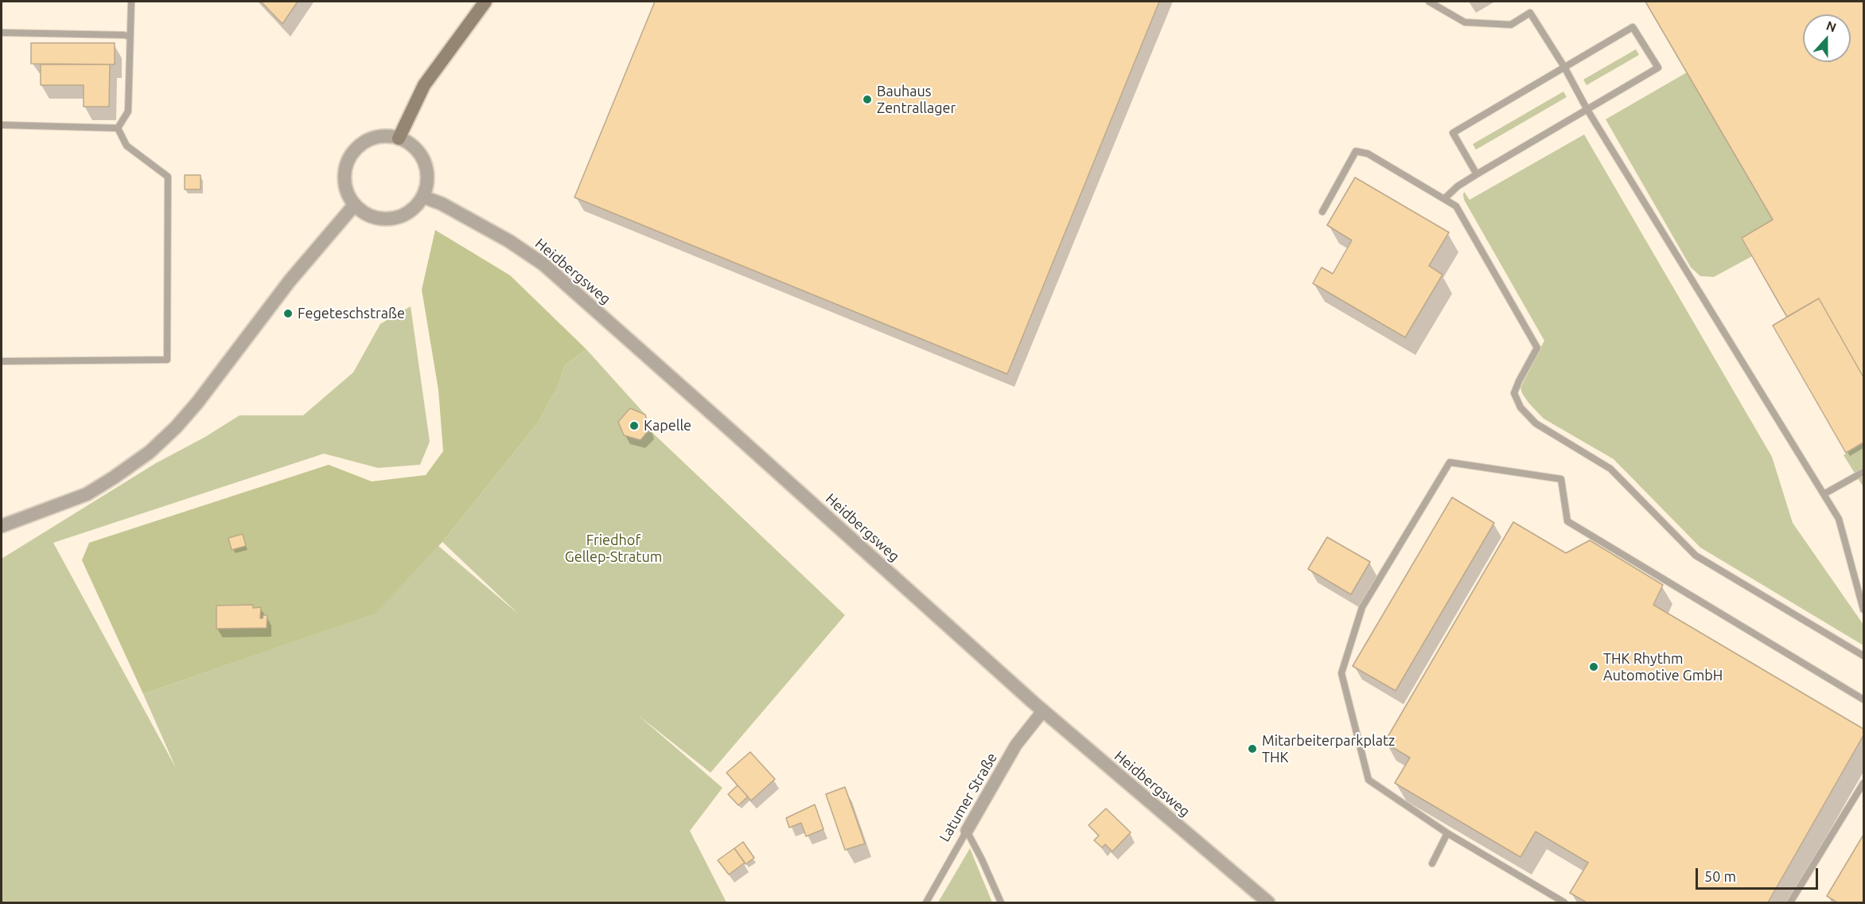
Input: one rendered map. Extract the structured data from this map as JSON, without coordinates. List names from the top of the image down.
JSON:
{
  "streets": {
    "street": ["Heidbergsweg", "Latumer Straße"]
  },
  "crossings": [
    ["Heidbergsweg", "Latumer Straße"]
  ],
  "parks": ["Friedhof Gellep-Stratum"],
  "places": [
    "Bauhaus Zentrallager",
    "Fegeteschstraße",
    "Kapelle",
    "THK Rhythm Automotive GmbH",
    "Mitarbeiterparkplatz THK"
  ],
  "scale_bar": "50 m",
  "north": "top"
}
